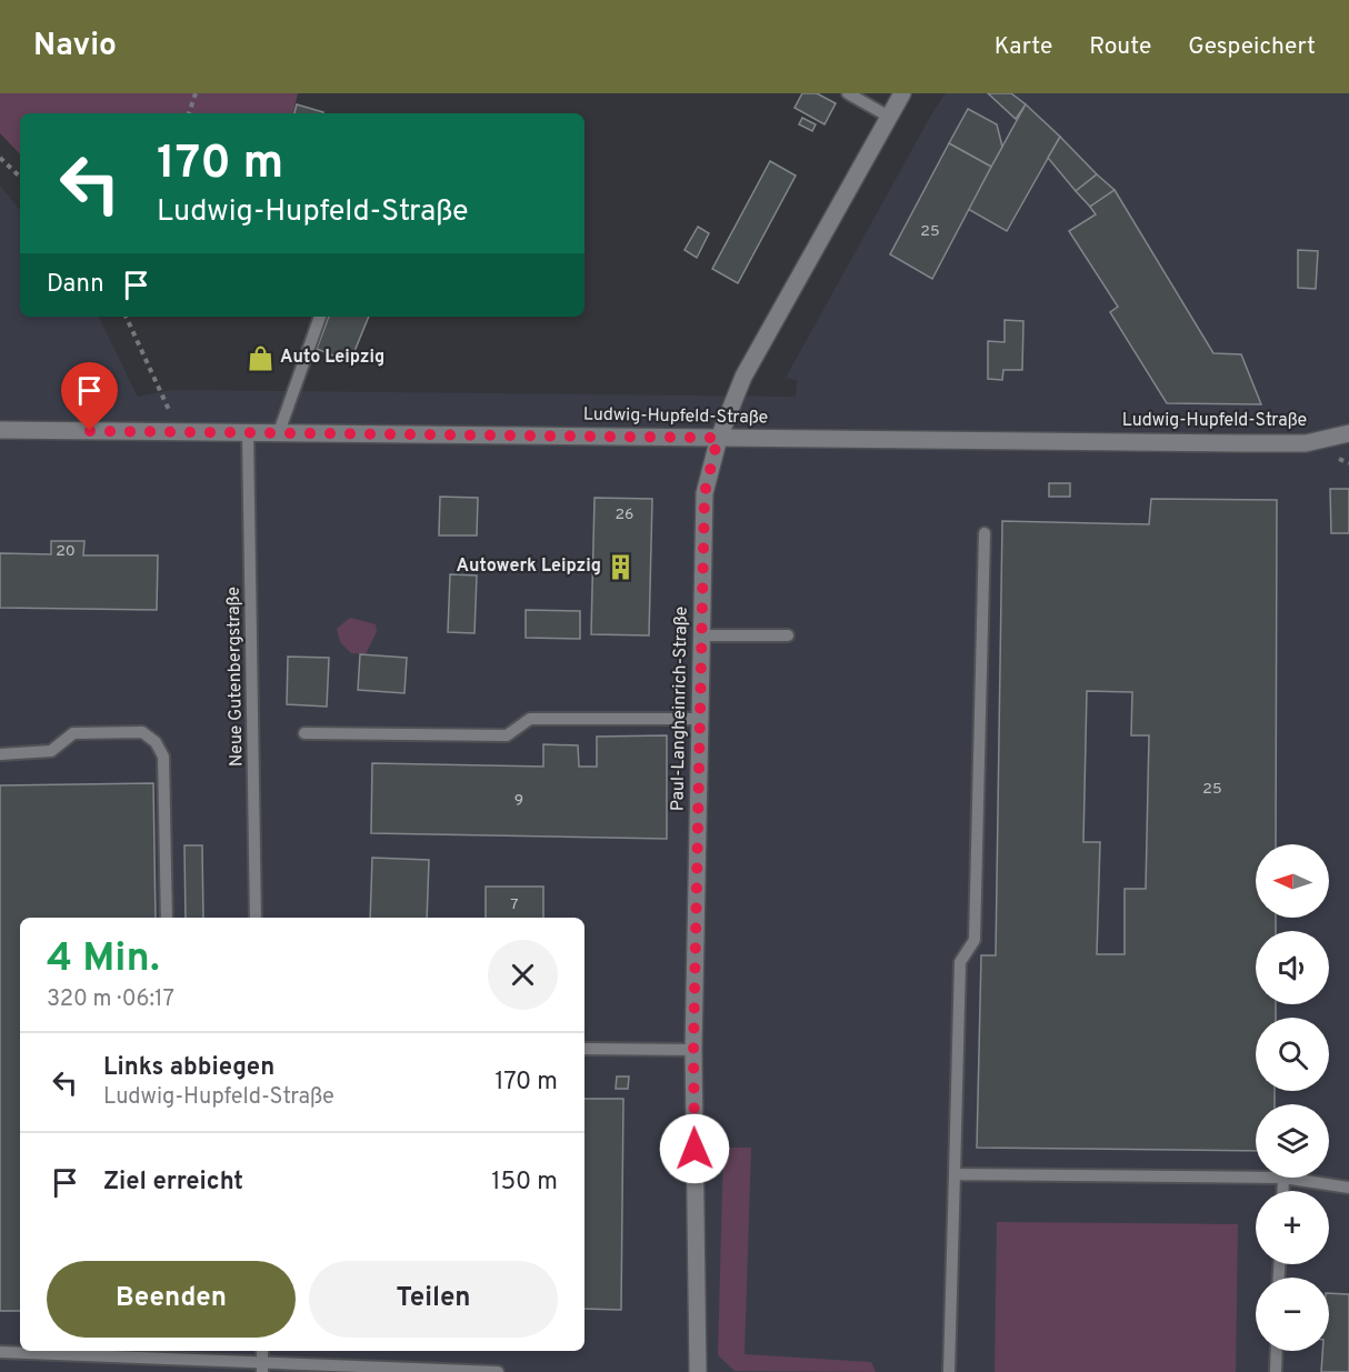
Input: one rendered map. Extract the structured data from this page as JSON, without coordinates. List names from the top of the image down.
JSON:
{
  "streets": {
    "main road": ["Ludwig-Hupfeld-Straße", "Paul-Langheinrich-Straße"],
    "lane": ["Neue Gutenbergstraße"]
  },
  "crossings": [
    ["Ludwig-Hupfeld-Straße", "Neue Gutenbergstraße"],
    ["Ludwig-Hupfeld-Straße", "Paul-Langheinrich-Straße"]
  ],
  "places": {
    "shop": ["Auto Leipzig"],
    "building": ["Autowerk Leipzig"]
  },
  "house_numbers": [
    "25",
    "26",
    "20",
    "25",
    "9",
    "7"
  ],
  "north": "left",
  "page": {
    "header": "Navio",
    "nav": ["Karte", "Route", "Gespeichert"],
    "turn": ["170 m", "Ludwig-Hupfeld-Straße"],
    "then": "Dann",
    "map_buttons": ["+", "−"],
    "heading": ["4 Min.", "320 m · 06:17"],
    "list": [
      {
        "name": "Links abbiegen",
        "note": "Ludwig-Hupfeld-Straße",
        "value": "170 m"
      },
      {
        "name": "Ziel erreicht",
        "value": "150 m"
      }
    ],
    "buttons": ["Beenden", "Teilen"]
  }
}
